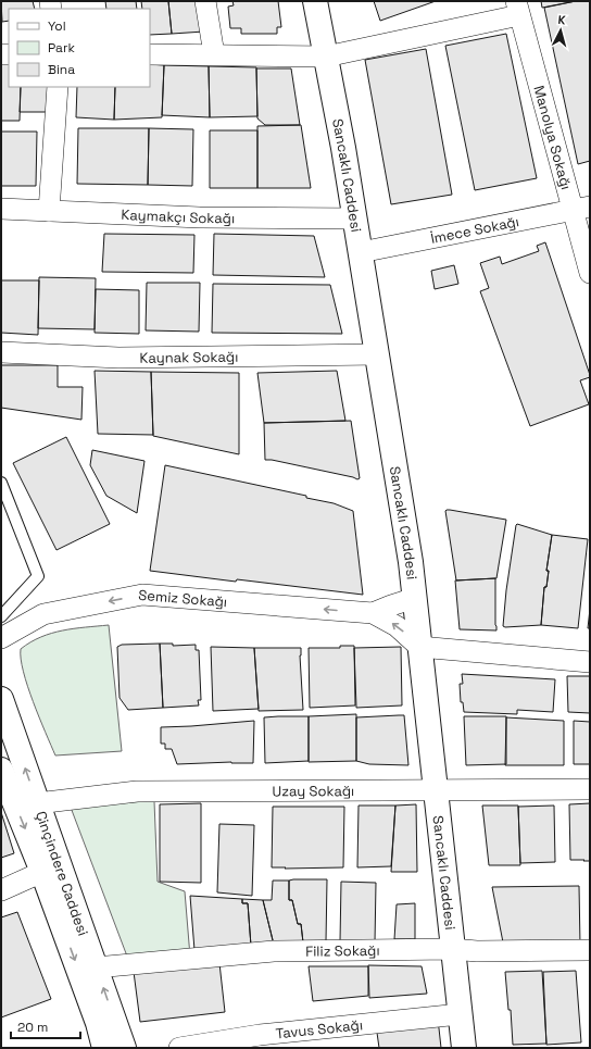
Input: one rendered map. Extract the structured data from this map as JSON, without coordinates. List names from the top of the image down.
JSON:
{
  "streets": {
    "street": [
      "Manolya Sokağı",
      "Sancaklı Caddesi",
      "Kaymakçı Sokağı",
      "İmece Sokağı",
      "Kaynak Sokağı",
      "Semiz Sokağı",
      "Uzay Sokağı",
      "Çinçindere Caddesi",
      "Filiz Sokağı",
      "Tavus Sokağı"
    ]
  },
  "crossings": [
    ["Manolya Sokağı", "İmece Sokağı"],
    ["Sancaklı Caddesi", "Kaymakçı Sokağı"],
    ["Sancaklı Caddesi", "İmece Sokağı"],
    ["Sancaklı Caddesi", "Kaynak Sokağı"],
    ["Sancaklı Caddesi", "Semiz Sokağı"],
    ["Sancaklı Caddesi", "Uzay Sokağı"],
    ["Sancaklı Caddesi", "Filiz Sokağı"],
    ["Sancaklı Caddesi", "Tavus Sokağı"],
    ["Uzay Sokağı", "Çinçindere Caddesi"],
    ["Çinçindere Caddesi", "Filiz Sokağı"]
  ],
  "one_way": ["Semiz Sokağı"],
  "legend": ["Yol", "Park", "Bina"],
  "scale_bar": "20 m",
  "north": "top"
}
